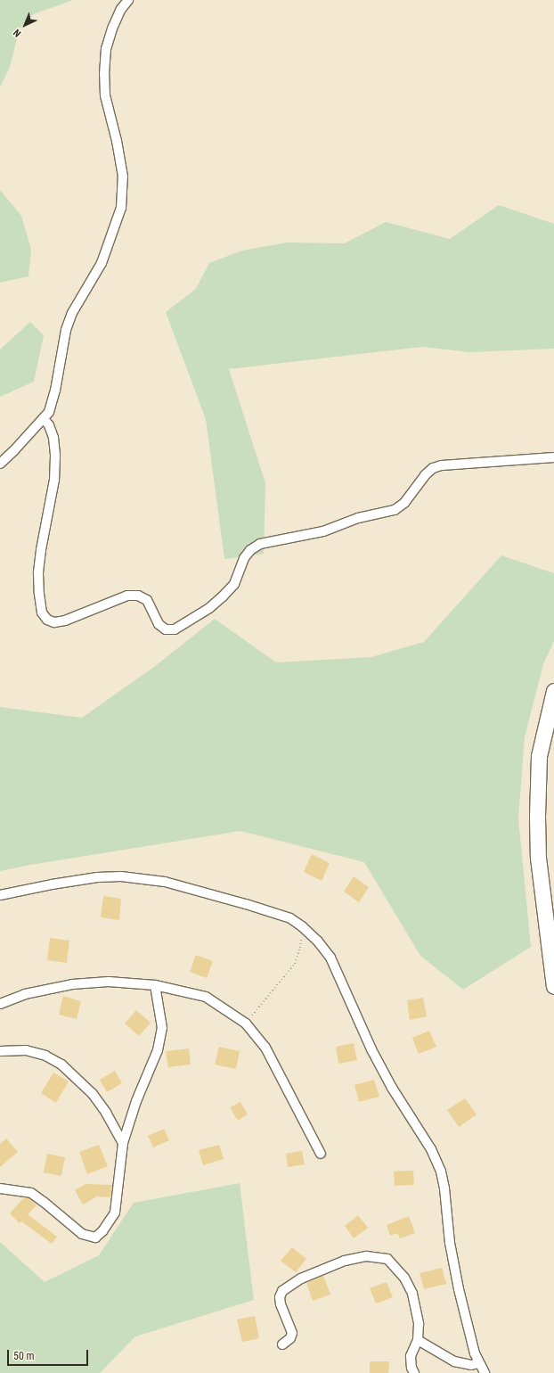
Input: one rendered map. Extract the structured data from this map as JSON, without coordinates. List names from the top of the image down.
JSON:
{
  "scale_bar": "50 m",
  "north": "bottom left"
}
